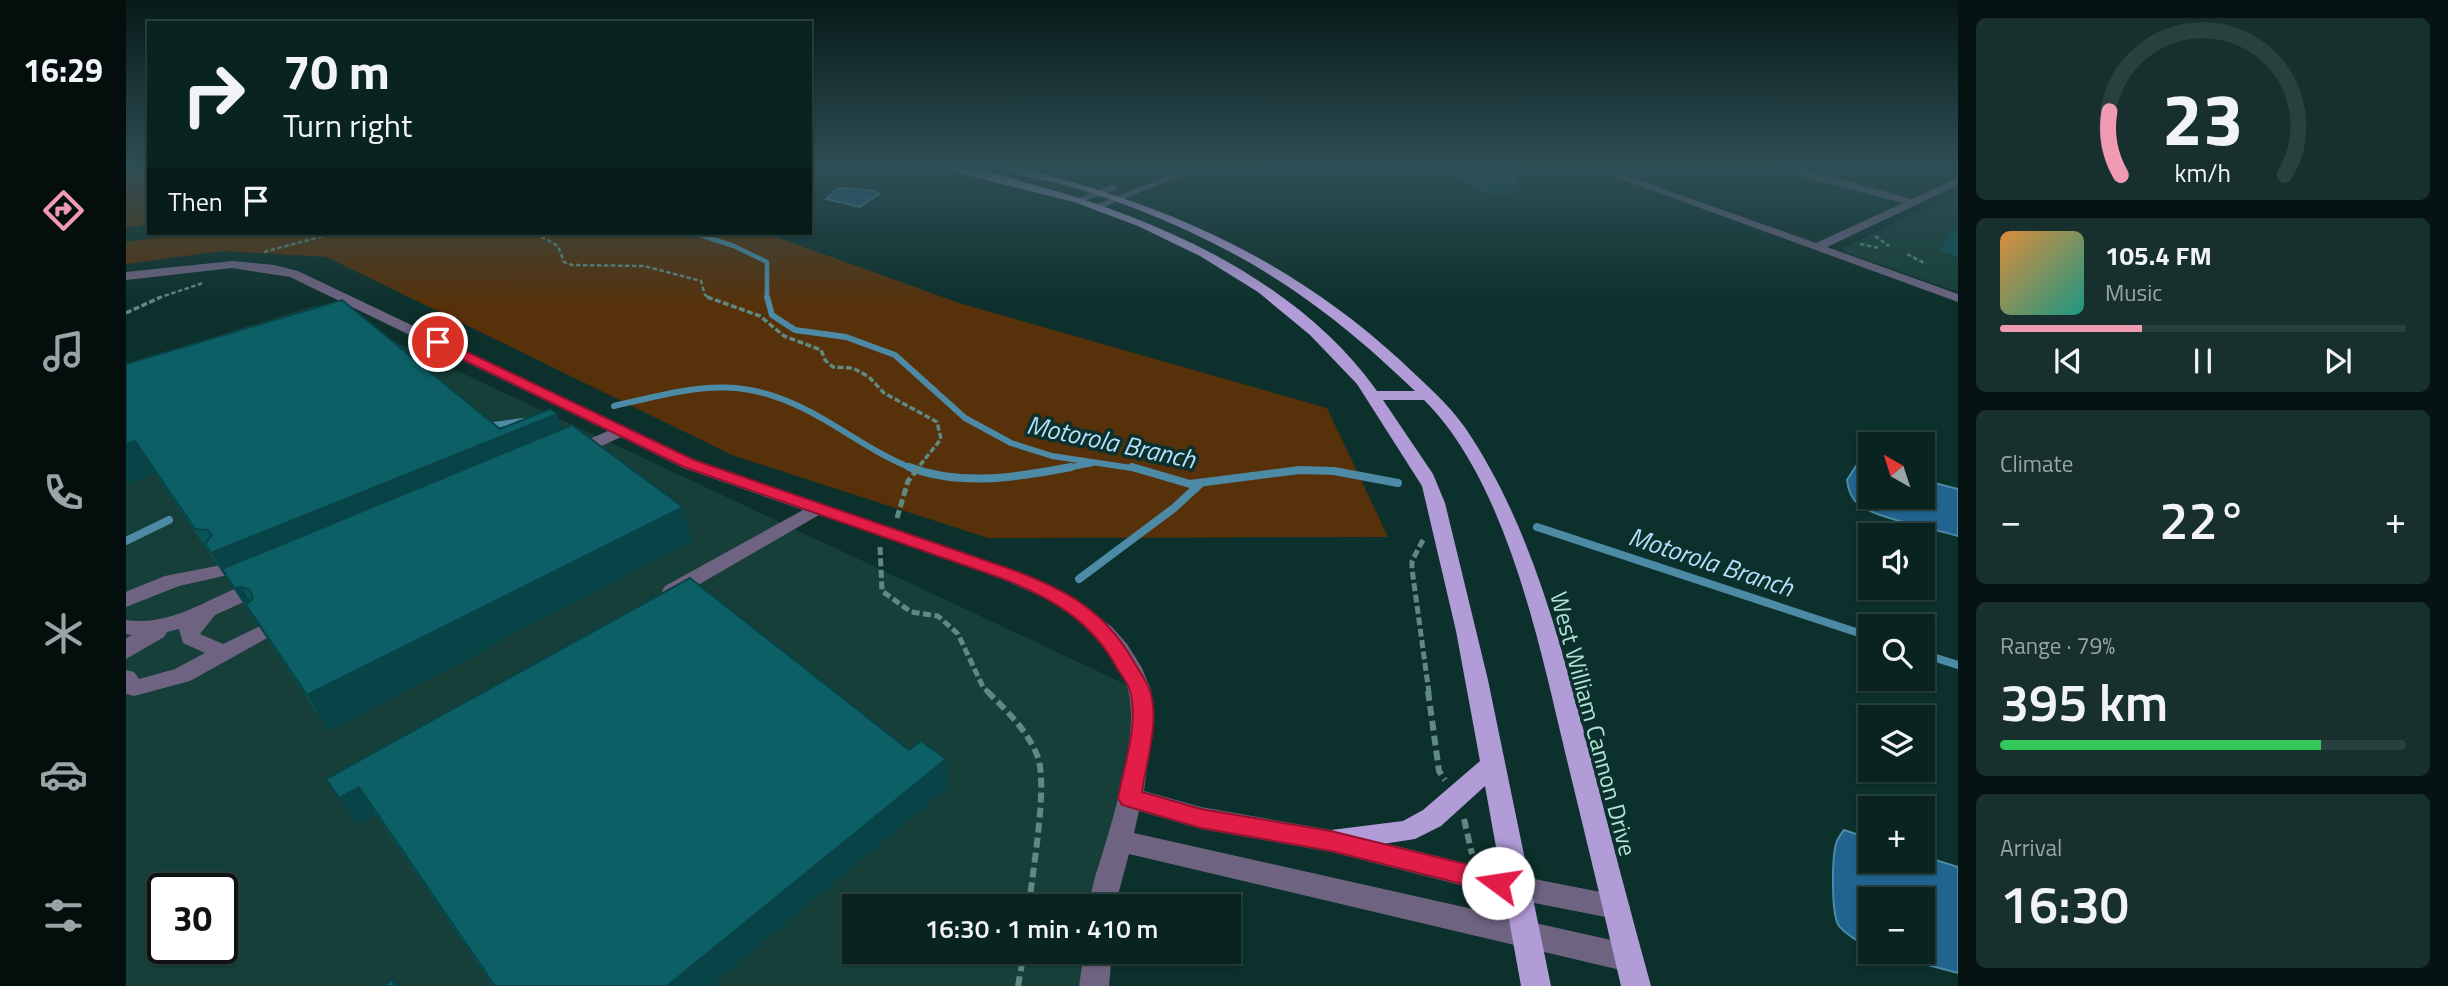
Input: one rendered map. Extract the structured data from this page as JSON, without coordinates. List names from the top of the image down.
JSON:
{
  "streets": {
    "main road": ["West William Cannon Drive"]
  },
  "water": ["Motorola Branch"],
  "north": "top left",
  "page": {
    "tabs": "16:29",
    "turn": ["70 m", "Turn right"],
    "then": "Then",
    "song": ["105.4 FM", "Music"],
    "tile": [
      "Climate",
      ["Range · 79%", "395 km"],
      ["Arrival", "16:30"]
    ],
    "map_buttons": ["+", "−"],
    "heat": ["−", "22°", "+"],
    "limit": "30",
    "trip": "16:30 · 1 min · 410 m",
    "gauge": ["23", "km/h"]
  }
}
